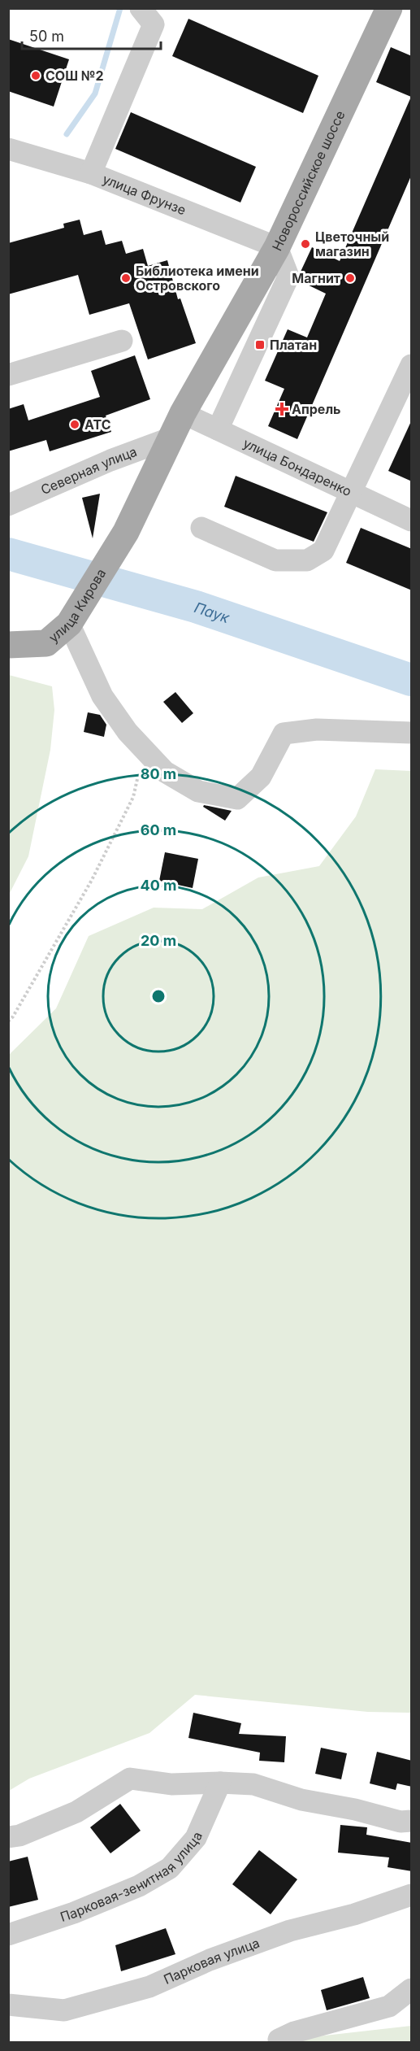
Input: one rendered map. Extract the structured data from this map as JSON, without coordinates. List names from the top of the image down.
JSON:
{
  "streets": {
    "main road": ["Новороссийское шоссе", "улица Кирова"],
    "street": [
      "улица Фрунзе",
      "улица Бондаренко",
      "Северная улица",
      "Парковая-зенитная улица",
      "Парковая улица"
    ]
  },
  "crossings": [
    ["Новороссийское шоссе", "улица Фрунзе"],
    ["Новороссийское шоссе", "улица Бондаренко"],
    ["Новороссийское шоссе", "Северная улица"],
    ["Новороссийское шоссе", "улица Кирова"]
  ],
  "water": ["Паук"],
  "places": {
    "other": [
      "СОШ №2",
      "Цветочный магазин",
      "Библиотека имени Островского",
      "Магнит",
      "АТС"
    ],
    "transit": ["Платан"],
    "health": ["Апрель"]
  },
  "scale_bar": "50 m",
  "rings": [
    "80 m",
    "60 m",
    "40 m",
    "20 m"
  ]
}
